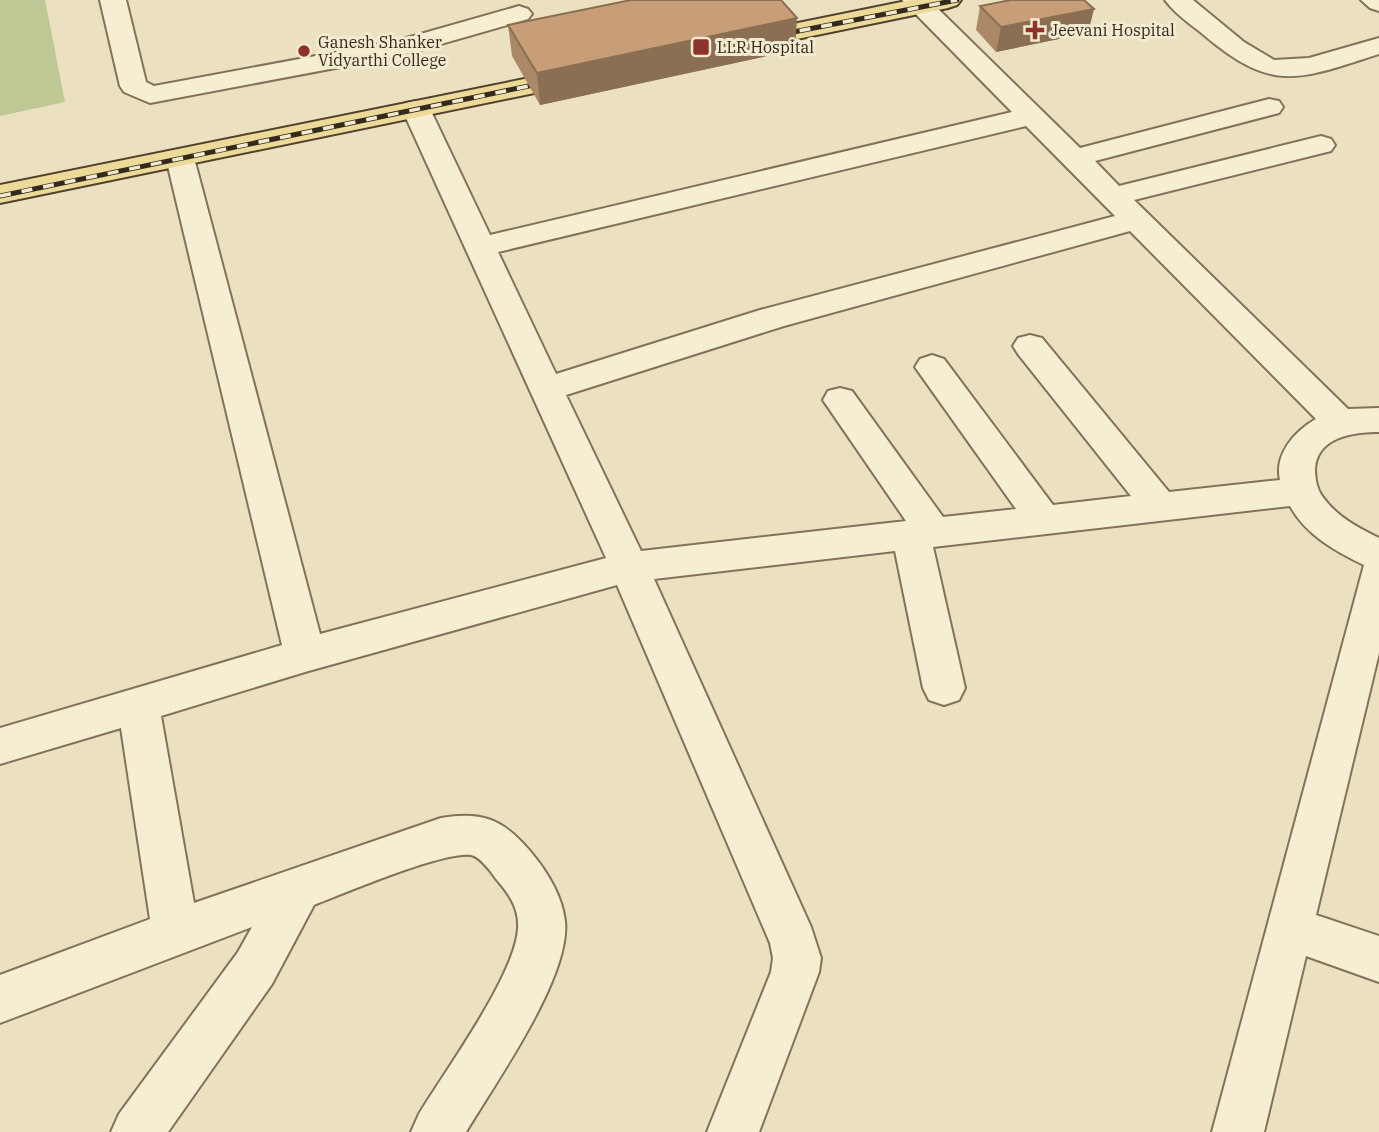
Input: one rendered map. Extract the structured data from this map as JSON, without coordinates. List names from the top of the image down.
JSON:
{
  "places": {
    "health": ["Jeevani Hospital"],
    "transit": ["LLR Hospital"],
    "other": ["Ganesh Shanker Vidyarthi College"]
  }
}
